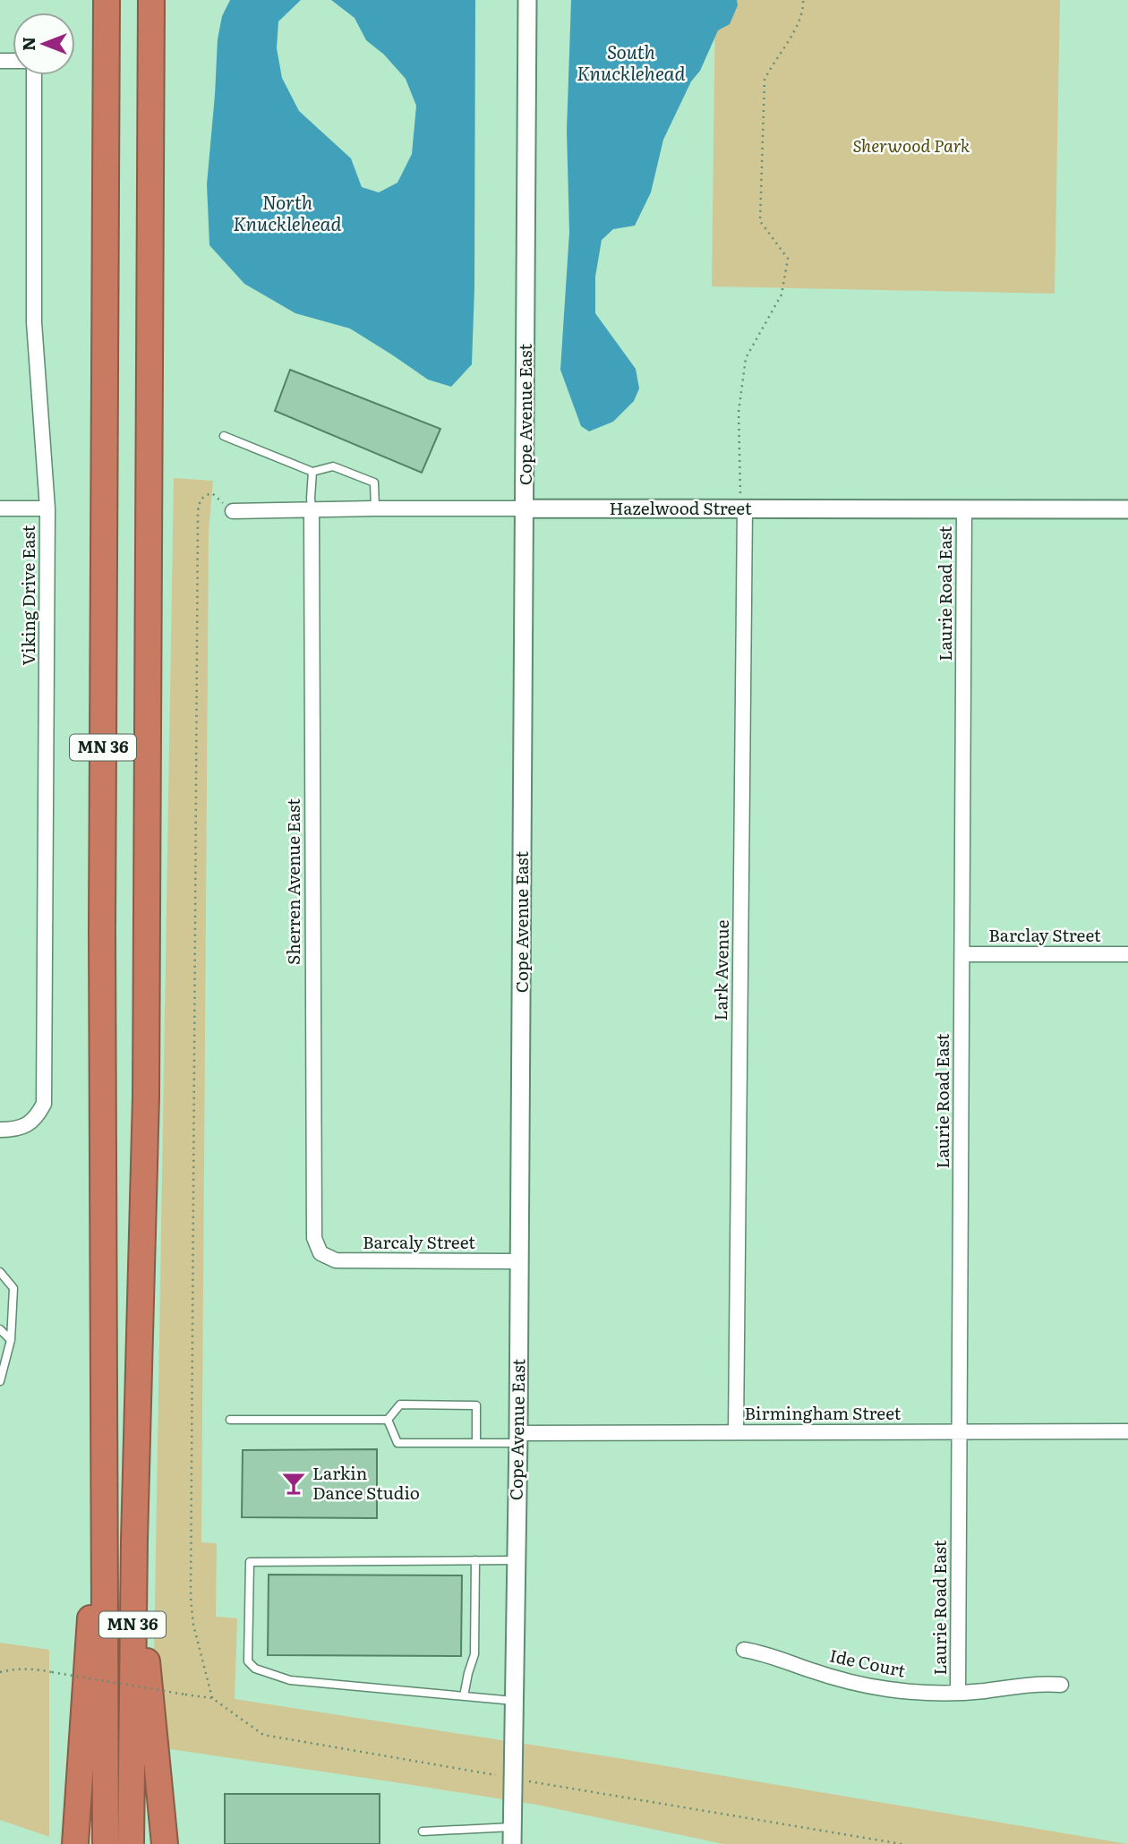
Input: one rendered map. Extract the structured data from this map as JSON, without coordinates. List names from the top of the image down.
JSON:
{
  "streets": {
    "highway": ["MN 36"],
    "street": [
      "Cope Avenue East",
      "Hazelwood Street",
      "Laurie Road East",
      "Viking Drive East",
      "Sherren Avenue East",
      "Barclay Street",
      "Lark Avenue",
      "Barcaly Street",
      "Birmingham Street",
      "Ide Court"
    ]
  },
  "crossings": [
    ["Cope Avenue East", "Hazelwood Street"],
    ["Cope Avenue East", "Barcaly Street"],
    ["Cope Avenue East", "Birmingham Street"],
    ["Hazelwood Street", "Laurie Road East"],
    ["Hazelwood Street", "Sherren Avenue East"],
    ["Hazelwood Street", "Lark Avenue"],
    ["Laurie Road East", "Barclay Street"],
    ["Laurie Road East", "Birmingham Street"],
    ["Laurie Road East", "Ide Court"],
    ["Sherren Avenue East", "Barcaly Street"],
    ["Lark Avenue", "Birmingham Street"]
  ],
  "water": ["South Knucklehead", "North Knucklehead"],
  "parks": ["Sherwood Park"],
  "places": {
    "bar": ["Larkin Dance Studio"]
  },
  "north": "left"
}
